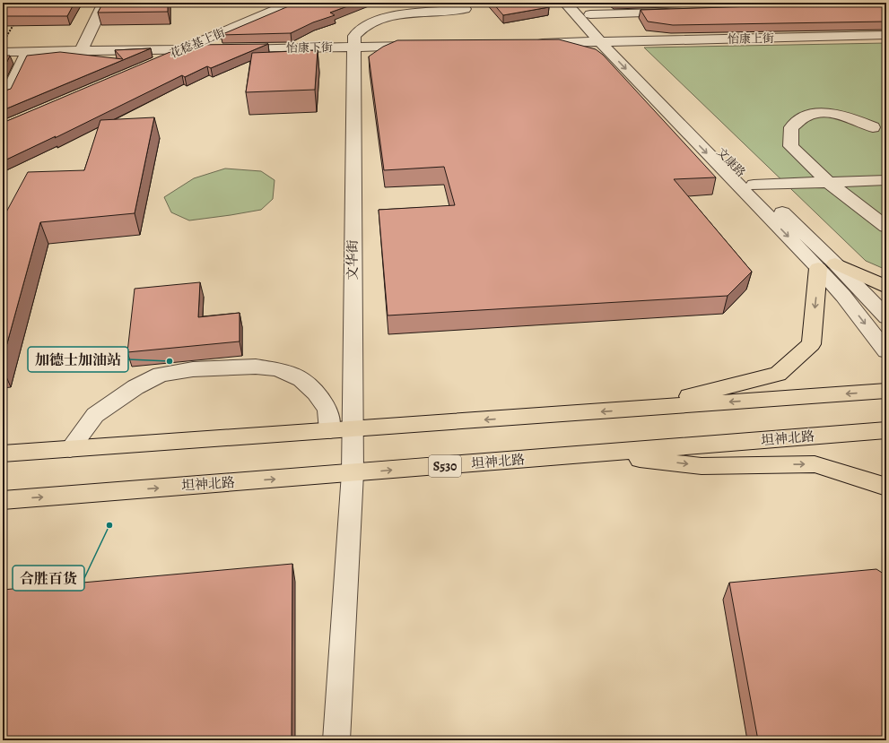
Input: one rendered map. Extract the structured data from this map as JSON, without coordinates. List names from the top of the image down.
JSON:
{
  "streets": {
    "main road": ["坦神北路", "S530"],
    "street": [
      "怡康上街",
      "花稔基上街",
      "怡康下街",
      "文康路",
      "文华街"
    ]
  },
  "crossings": [
    ["怡康上街", "文康路"],
    ["花稔基上街", "怡康下街"],
    ["怡康下街", "文华街"],
    ["文华街", "坦神北路"]
  ],
  "places": ["加德士加油站", "合胜百货"]
}
